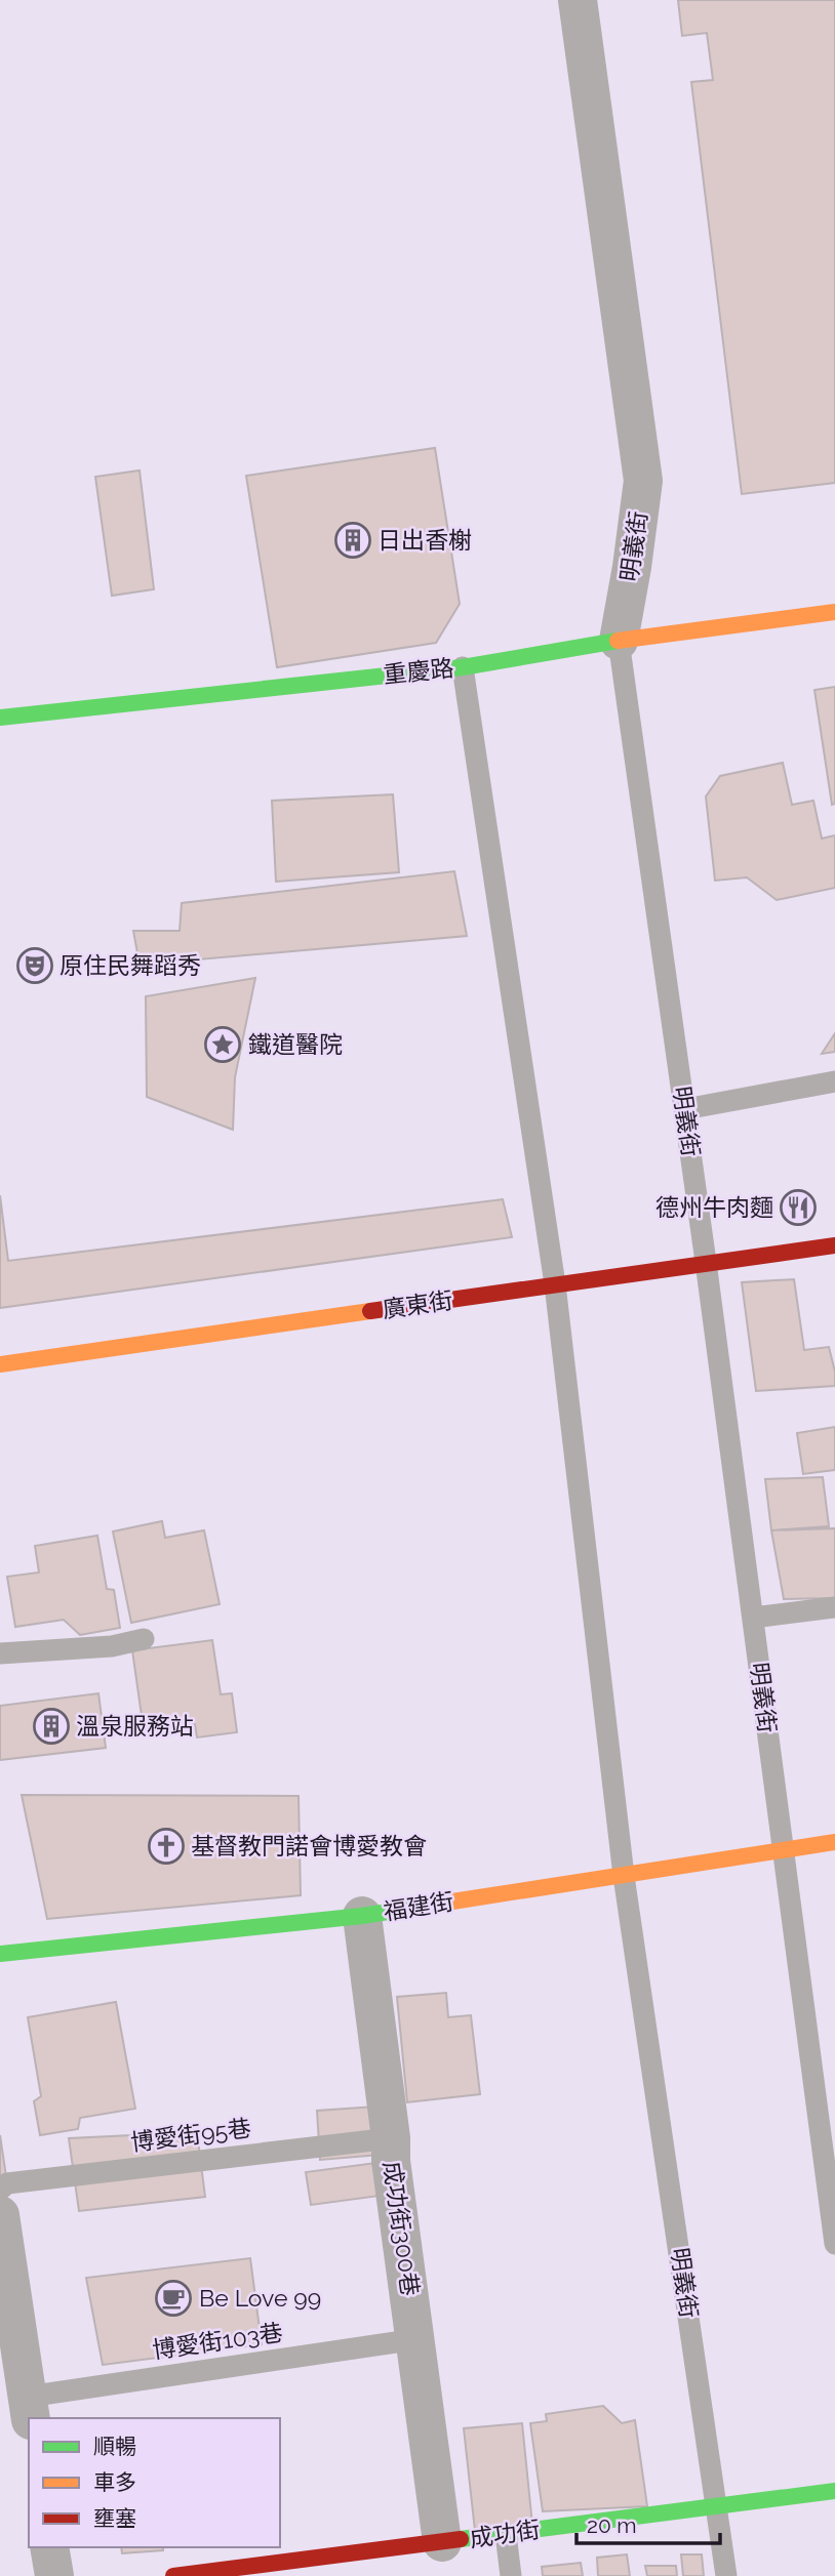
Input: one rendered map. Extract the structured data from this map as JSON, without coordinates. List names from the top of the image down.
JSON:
{
  "streets": {
    "street": [
      "明義街",
      "重慶路",
      "廣東街",
      "福建街",
      "成功街300巷",
      "成功街"
    ],
    "lane": ["博愛街95巷", "博愛街103巷"]
  },
  "crossings": [
    ["明義街", "重慶路"],
    ["明義街", "廣東街"],
    ["明義街", "福建街"],
    ["明義街", "成功街"],
    ["福建街", "成功街300巷"],
    ["博愛街95巷", "成功街300巷"],
    ["成功街300巷", "博愛街103巷"],
    ["成功街300巷", "成功街"]
  ],
  "places": {
    "building": ["日出香榭", "溫泉服務站"],
    "theatre": ["原住民舞蹈秀"],
    "place": ["鐵道醫院"],
    "restaurant": ["德州牛肉麵"],
    "church": ["基督教門諾會博愛教會"],
    "cafe": ["Be Love 99"]
  },
  "legend": ["順暢", "車多", "壅塞"],
  "scale_bar": "20 m"
}
